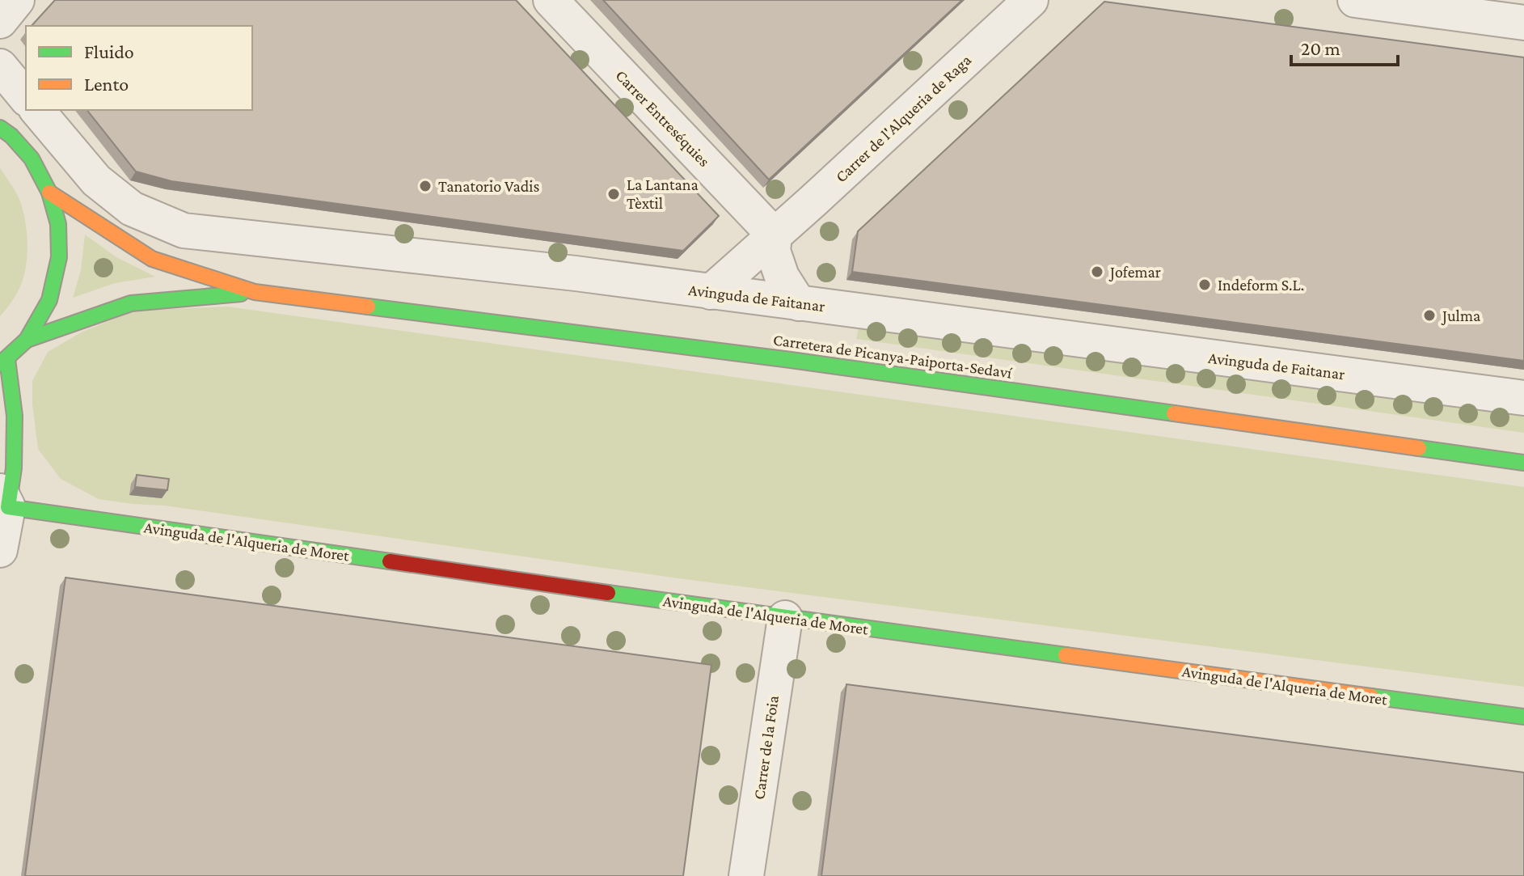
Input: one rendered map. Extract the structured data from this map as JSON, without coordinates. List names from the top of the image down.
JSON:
{
  "streets": {
    "main road": ["Carretera de Picanya-Paiporta-Sedaví", "Avinguda de l'Alqueria de Moret"],
    "street": [
      "Carrer Entreséquies",
      "Carrer de l'Alqueria de Raga",
      "Avinguda de Faitanar",
      "Carrer de la Foia"
    ]
  },
  "crossings": [
    ["Carrer Entreséquies", "Carrer de l'Alqueria de Raga"],
    ["Carrer de l'Alqueria de Raga", "Avinguda de Faitanar"],
    ["Avinguda de l'Alqueria de Moret", "Carrer de la Foia"]
  ],
  "places": [
    "Tanatorio Vadis",
    "La Lantana Tèxtil",
    "Jofemar",
    "Indeform S.L.",
    "Julma"
  ],
  "legend": ["Fluido", "Lento"],
  "scale_bar": "20 m"
}
